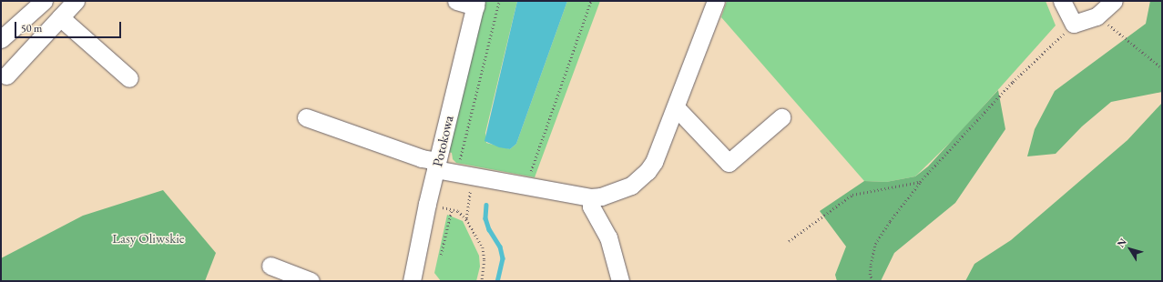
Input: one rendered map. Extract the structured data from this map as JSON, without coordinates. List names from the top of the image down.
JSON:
{
  "streets": {
    "street": ["Potokowa"]
  },
  "parks": ["Lasy Oliwskie"],
  "scale_bar": "50 m",
  "north": "top left"
}
